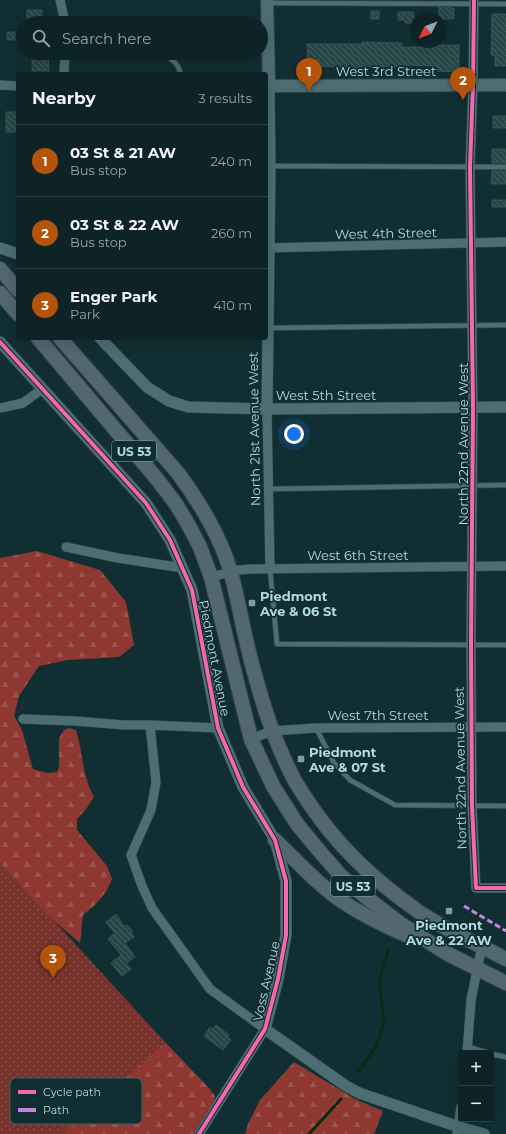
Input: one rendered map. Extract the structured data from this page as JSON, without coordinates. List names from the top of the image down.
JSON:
{
  "streets": {
    "highway": ["US 53", "Piedmont Avenue"],
    "main road": ["West 3rd Street", "North 21st Avenue West"],
    "street": [
      "West 4th Street",
      "West 5th Street",
      "North 22nd Avenue West",
      "West 6th Street",
      "West 7th Street",
      "Voss Avenue"
    ]
  },
  "crossings": [
    ["West 3rd Street", "North 21st Avenue West"],
    ["West 3rd Street", "North 22nd Avenue West"],
    ["West 4th Street", "North 22nd Avenue West"],
    ["West 5th Street", "North 21st Avenue West"],
    ["West 5th Street", "North 22nd Avenue West"],
    ["North 21st Avenue West", "West 6th Street"],
    ["North 22nd Avenue West", "West 6th Street"],
    ["North 22nd Avenue West", "West 7th Street"],
    ["US 53", "West 6th Street"],
    ["US 53", "West 7th Street"],
    ["West 6th Street", "Piedmont Avenue"],
    ["Piedmont Avenue", "West 7th Street"],
    ["Piedmont Avenue", "Voss Avenue"]
  ],
  "places": {
    "transit": ["Piedmont Ave & 06 St", "Piedmont Ave & 07 St", "Piedmont Ave & 22 AW"]
  },
  "legend": ["Cycle path", "Path"],
  "north": "bottom left",
  "page": {
    "search": "Search here",
    "pins": ["1", "2", "3"],
    "heading": ["Nearby", "3 results"],
    "list": [
      {
        "mark": "1",
        "name": "03 St & 21 AW",
        "note": "Bus stop",
        "value": "240 m"
      },
      {
        "mark": "2",
        "name": "03 St & 22 AW",
        "note": "Bus stop",
        "value": "260 m"
      },
      {
        "mark": "3",
        "name": "Enger Park",
        "note": "Park",
        "value": "410 m"
      }
    ],
    "map_buttons": ["+", "−"]
  }
}
